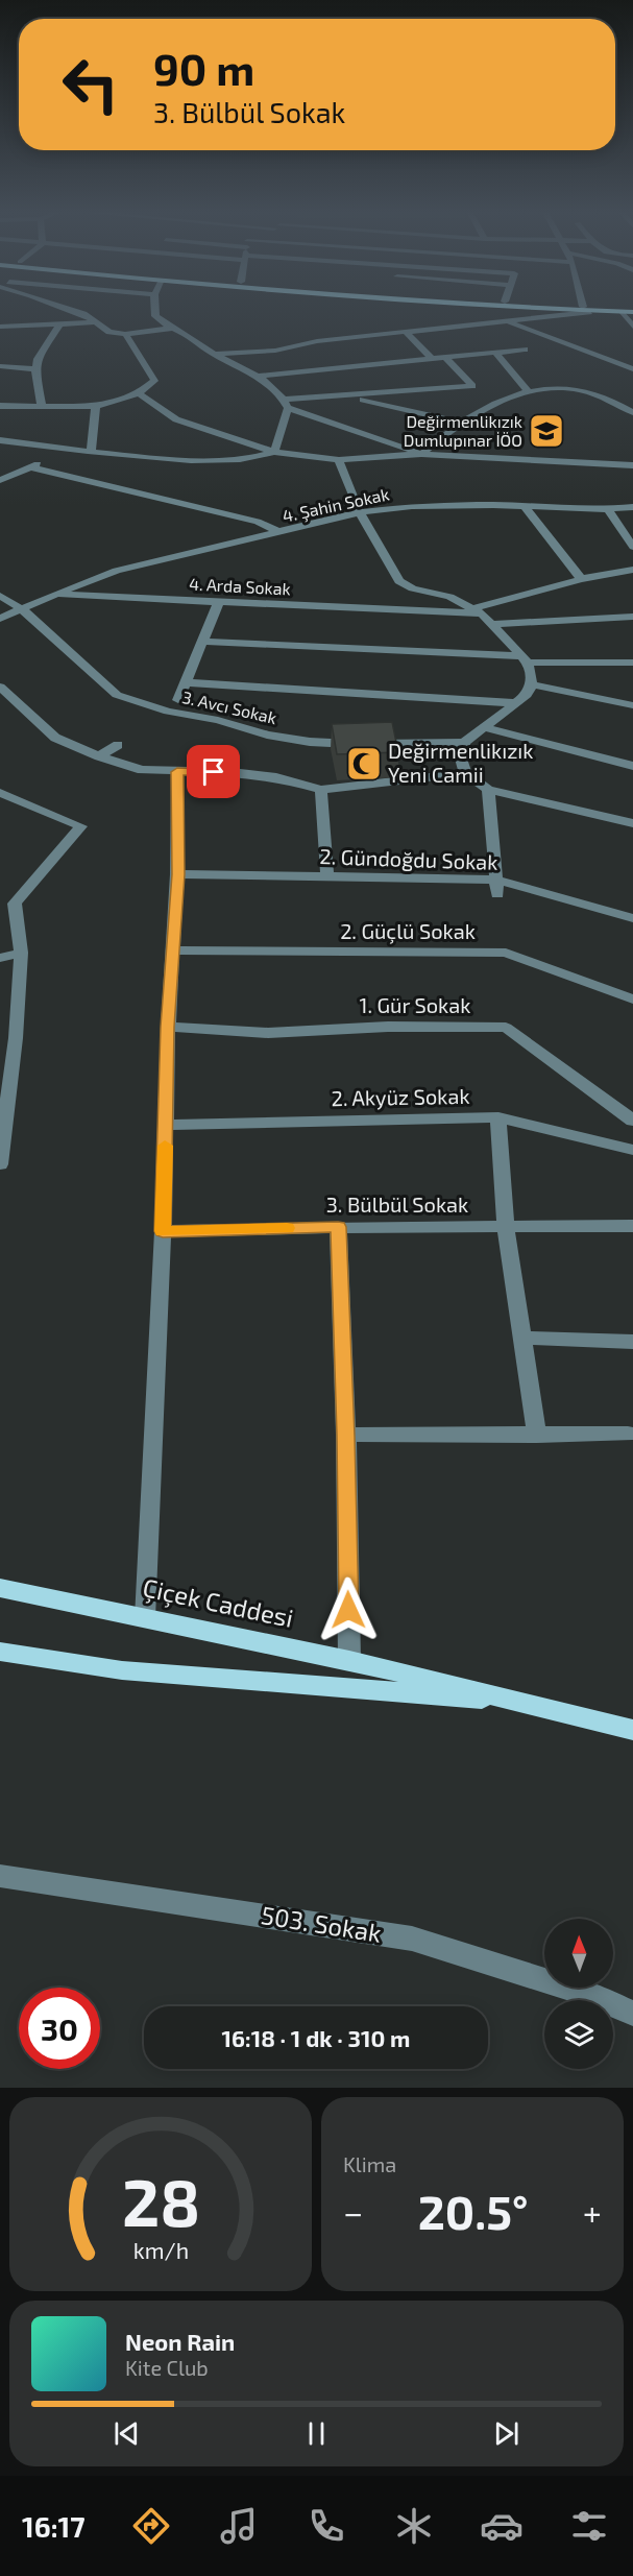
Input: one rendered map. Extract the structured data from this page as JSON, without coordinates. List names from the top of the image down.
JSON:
{
  "streets": {
    "main road": ["Çiçek Caddesi"],
    "street": [
      "4. Şahin Sokak",
      "4. Arda Sokak",
      "3. Avcı Sokak",
      "2. Gündoğdu Sokak",
      "2. Güçlü Sokak",
      "1. Gür Sokak",
      "2. Akyüz Sokak",
      "3. Bülbül Sokak",
      "503. Sokak"
    ]
  },
  "crossings": [
    ["4. Şahin Sokak", "4. Arda Sokak"],
    ["4. Arda Sokak", "3. Avcı Sokak"]
  ],
  "places": {
    "school or university": ["Değirmenlikızık Dumlupınar İÖO"],
    "mosque": ["Değirmenlikızık Yeni Camii"]
  },
  "north": "top",
  "page": {
    "turn": ["90 m", "3. Bülbül Sokak"],
    "limit": "30",
    "trip": "16:18 · 1 dk · 310 m",
    "tile": "Klima",
    "heat": ["−", "20.5°", "+"],
    "song": ["Neon Rain", "Kite Club"],
    "tabs": "16:17",
    "gauge": ["28", "km/h"]
  }
}
